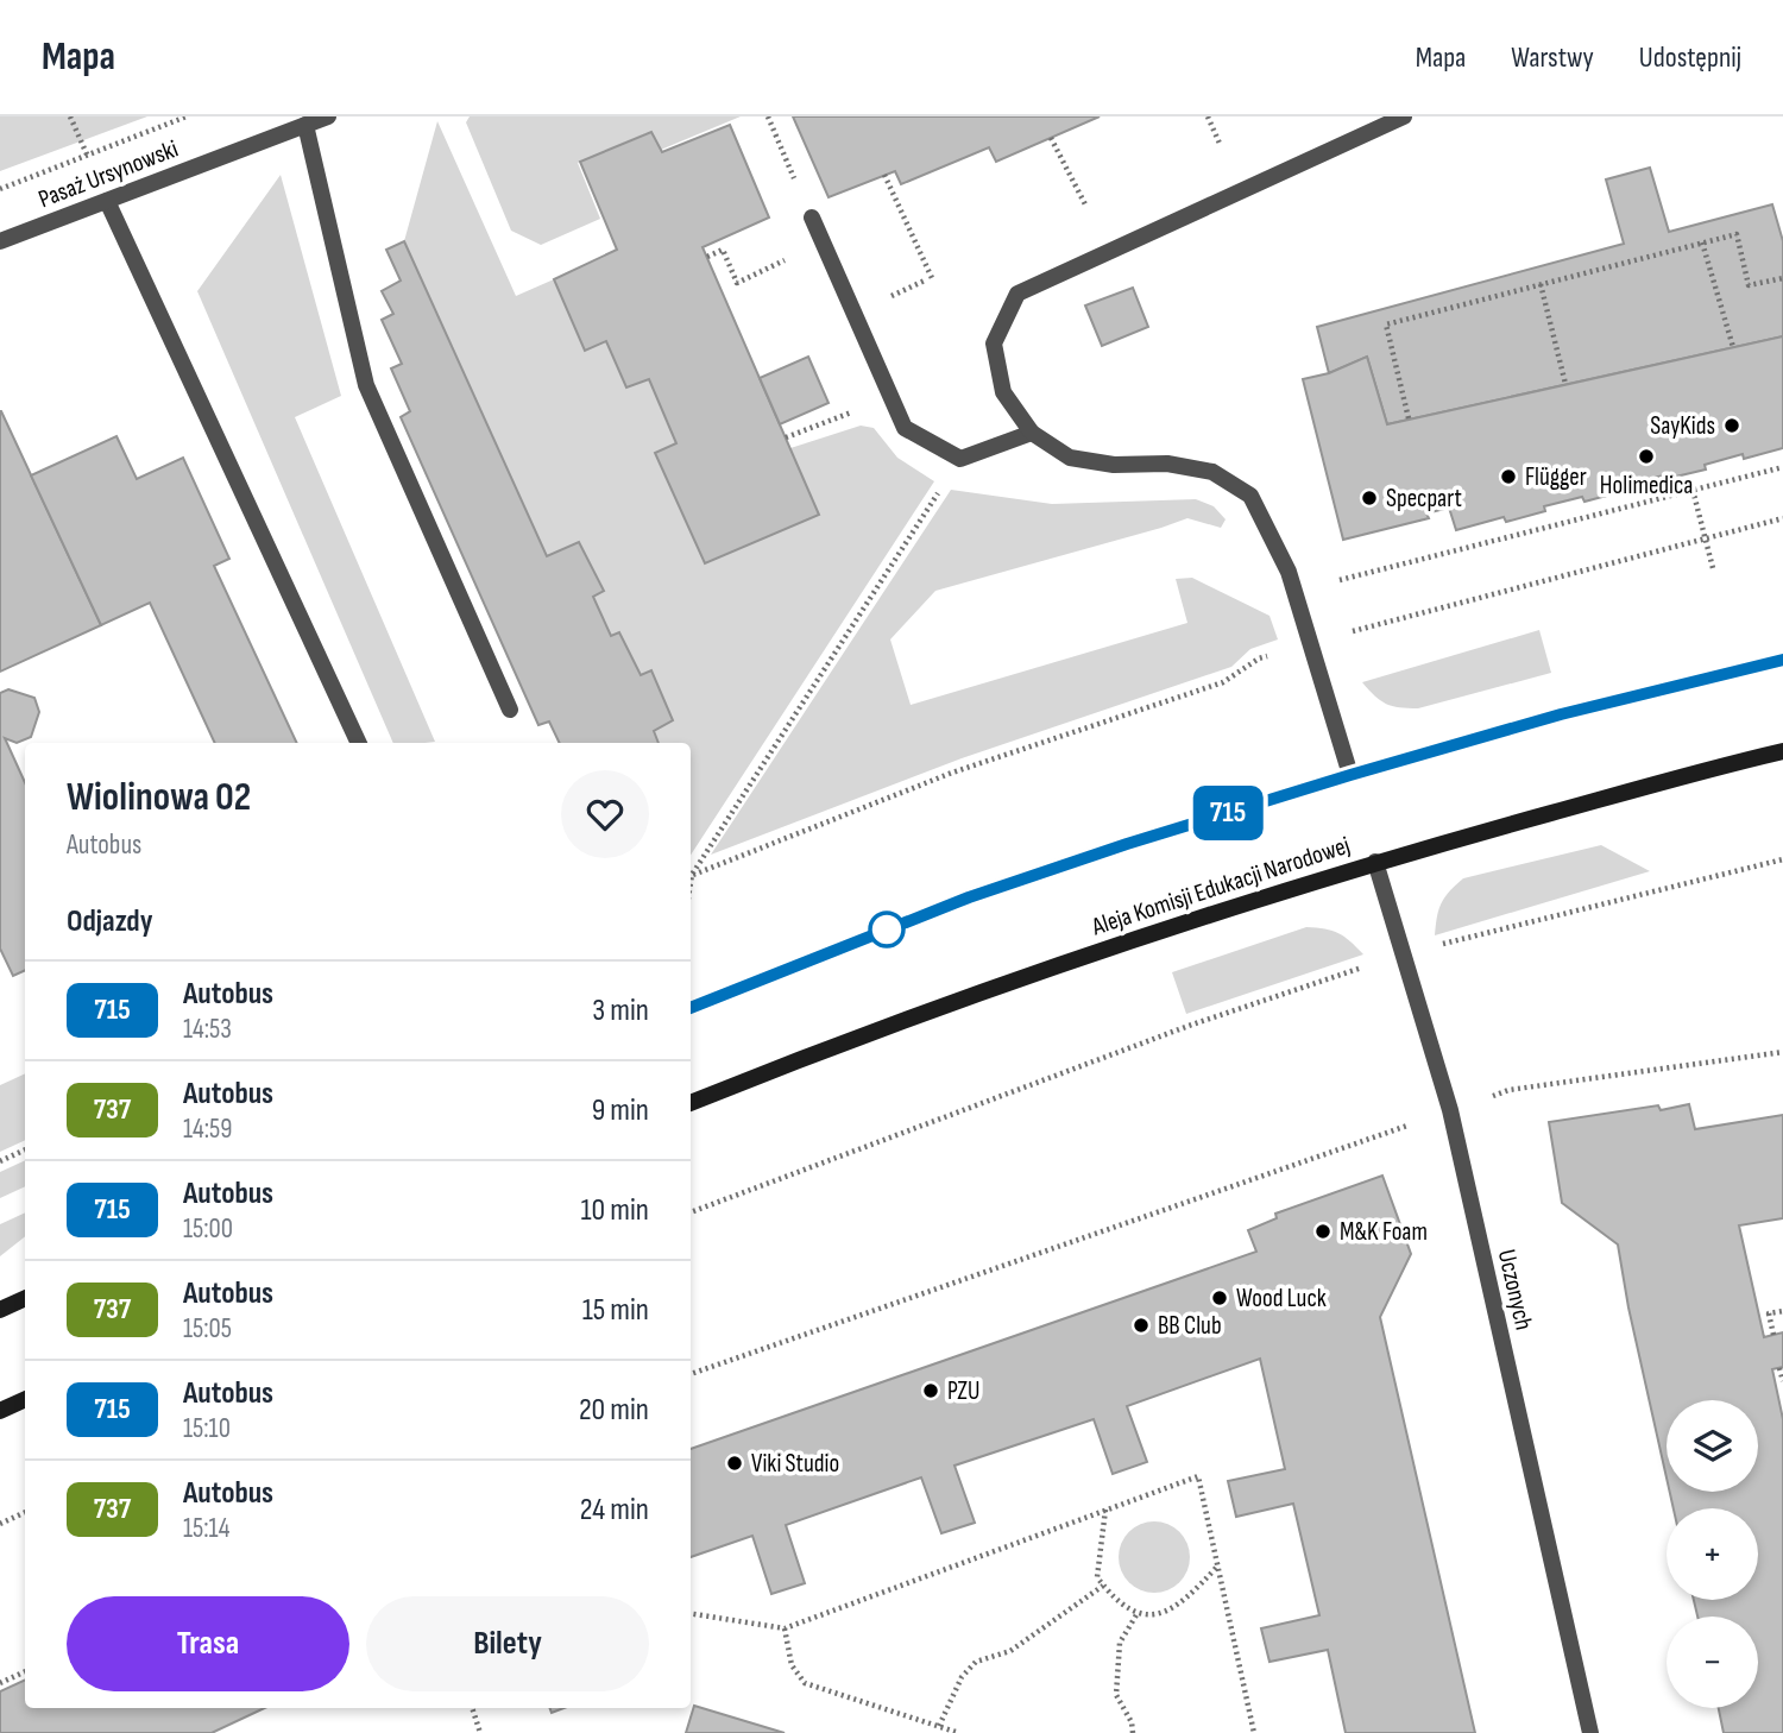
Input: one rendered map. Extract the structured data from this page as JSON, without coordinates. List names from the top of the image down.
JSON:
{
  "streets": {
    "main road": ["Aleja Komisji Edukacji Narodowej"],
    "street": ["Pasaż Ursynowski", "Uczonych"]
  },
  "crossings": [
    ["Aleja Komisji Edukacji Narodowej", "Uczonych"]
  ],
  "places": [
    "SayKids",
    "Holimedica",
    "Flügger",
    "Specpart",
    "M&K Foam",
    "Wood Luck",
    "BB Club",
    "PZU",
    "Viki Studio"
  ],
  "lines": ["bus line 715"],
  "page": {
    "header": "Mapa",
    "nav": ["Mapa", "Warstwy", "Udostępnij"],
    "on_map": "715",
    "heading": [
      ["Wiolinowa 02", "Autobus"],
      "Odjazdy"
    ],
    "list": [
      {
        "mark": "715",
        "name": "Autobus",
        "note": "14:53",
        "value": "3 min"
      },
      {
        "mark": "737",
        "name": "Autobus",
        "note": "14:59",
        "value": "9 min"
      },
      {
        "mark": "715",
        "name": "Autobus",
        "note": "15:00",
        "value": "10 min"
      },
      {
        "mark": "737",
        "name": "Autobus",
        "note": "15:05",
        "value": "15 min"
      },
      {
        "mark": "715",
        "name": "Autobus",
        "note": "15:10",
        "value": "20 min"
      },
      {
        "mark": "737",
        "name": "Autobus",
        "note": "15:14",
        "value": "24 min"
      }
    ],
    "map_buttons": ["+", "−"],
    "buttons": ["Trasa", "Bilety"]
  }
}
